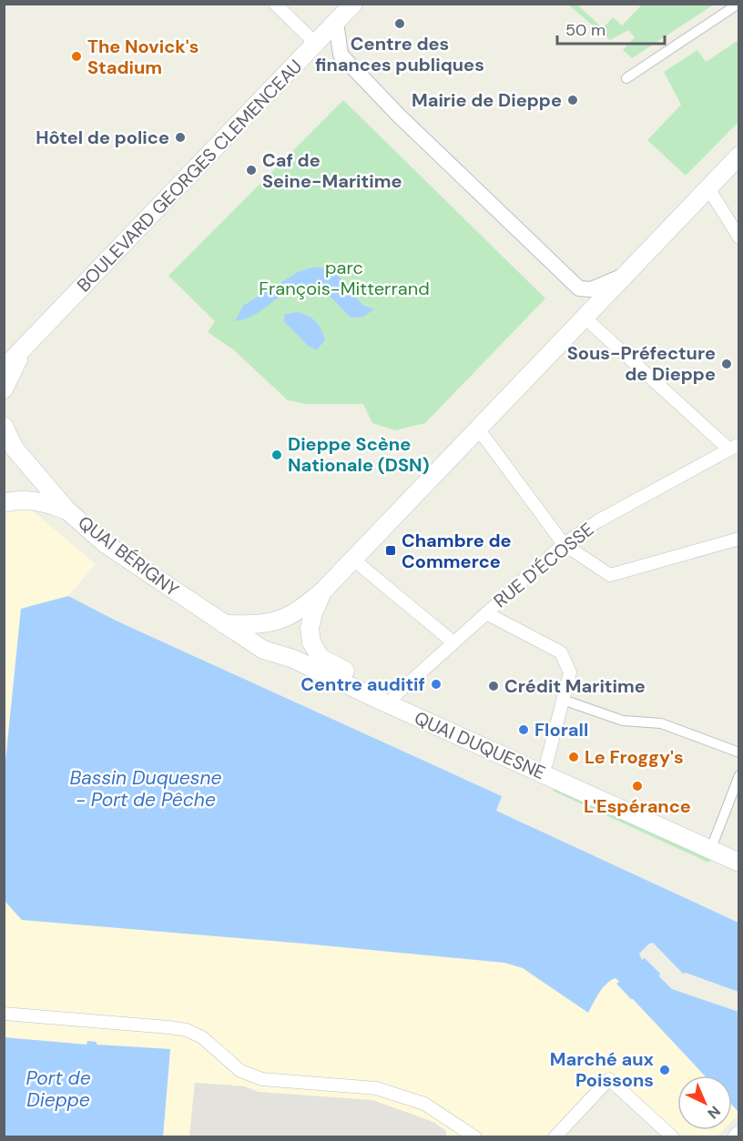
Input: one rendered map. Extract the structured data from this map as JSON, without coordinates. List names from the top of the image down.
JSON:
{
  "streets": {
    "main road": ["BOULEVARD GEORGES CLEMENCEAU", "QUAI BÉRIGNY", "QUAI DUQUESNE"],
    "street": ["RUE D'ÉCOSSE"]
  },
  "crossings": [
    ["QUAI BÉRIGNY", "QUAI DUQUESNE"],
    ["RUE D'ÉCOSSE", "QUAI DUQUESNE"]
  ],
  "water": ["Bassin Duquesne - Port de Pêche", "Port de Dieppe"],
  "parks": ["parc François-Mitterrand"],
  "places": {
    "other": [
      "Centre des finances publiques",
      "The Novick's Stadium",
      "Mairie de Dieppe",
      "Hôtel de police",
      "Caf de Seine-Maritime",
      "Sous-Préfecture de Dieppe",
      "Dieppe Scène Nationale (DSN)",
      "Centre auditif",
      "Crédit Maritime",
      "Florall",
      "Le Froggy's",
      "L'Espérance",
      "Marché aux Poissons"
    ],
    "transit": ["Chambre de Commerce"]
  },
  "scale_bar": "50 m",
  "north": "bottom right"
}
